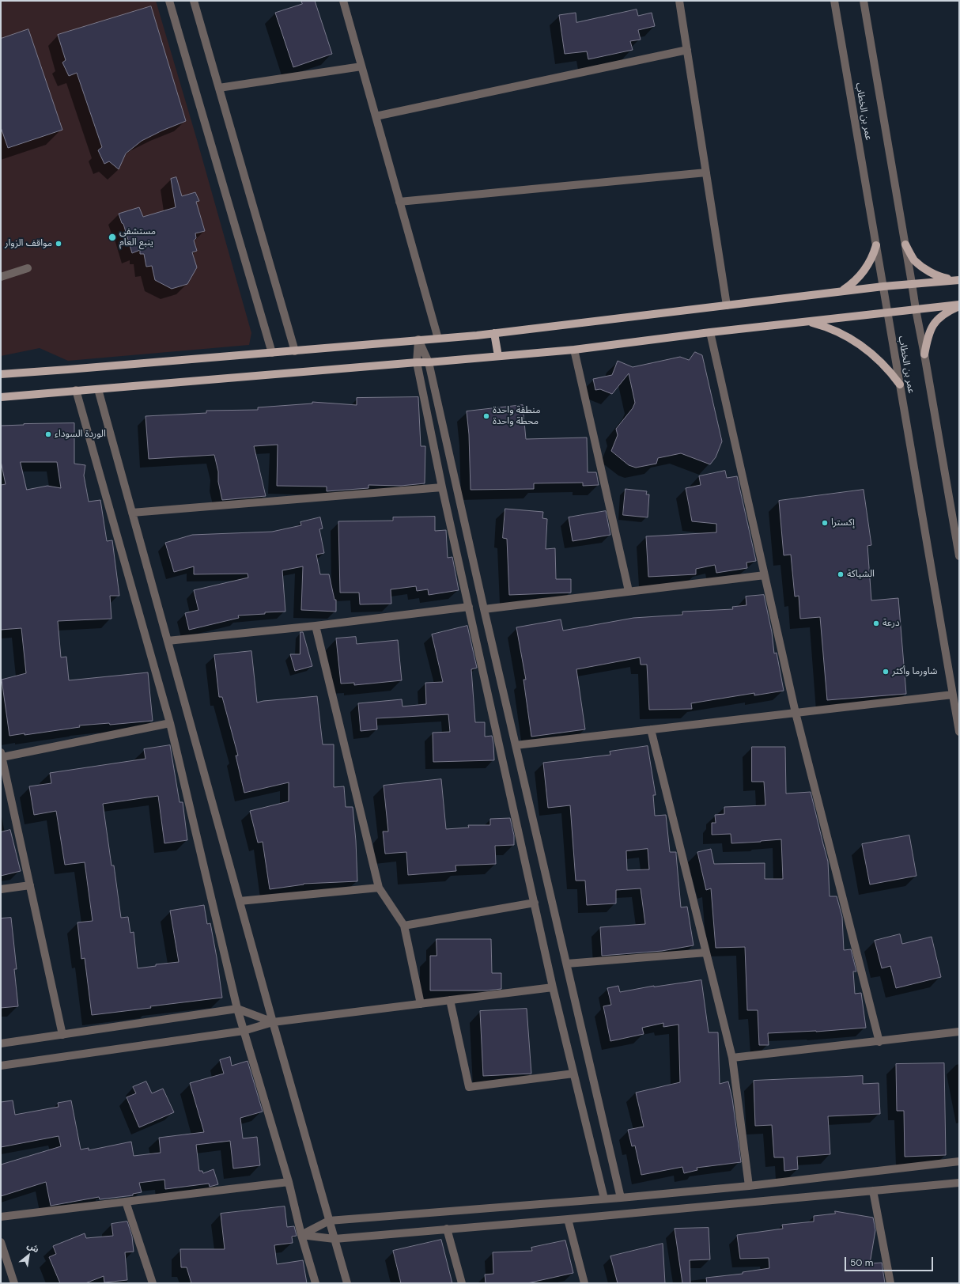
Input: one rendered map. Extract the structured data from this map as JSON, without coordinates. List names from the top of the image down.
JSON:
{
  "streets": {
    "street": ["عمر بن الخطاب"]
  },
  "places": [
    "مستشفى ينبع العام",
    "مواقف الزوار",
    "منطقة واحدة محطة واحدة",
    "الوردة السوداء",
    "إكسترا",
    "الشياكة",
    "درعة",
    "شاورما وأكثر"
  ],
  "scale_bar": "50 m",
  "north": "top right"
}
